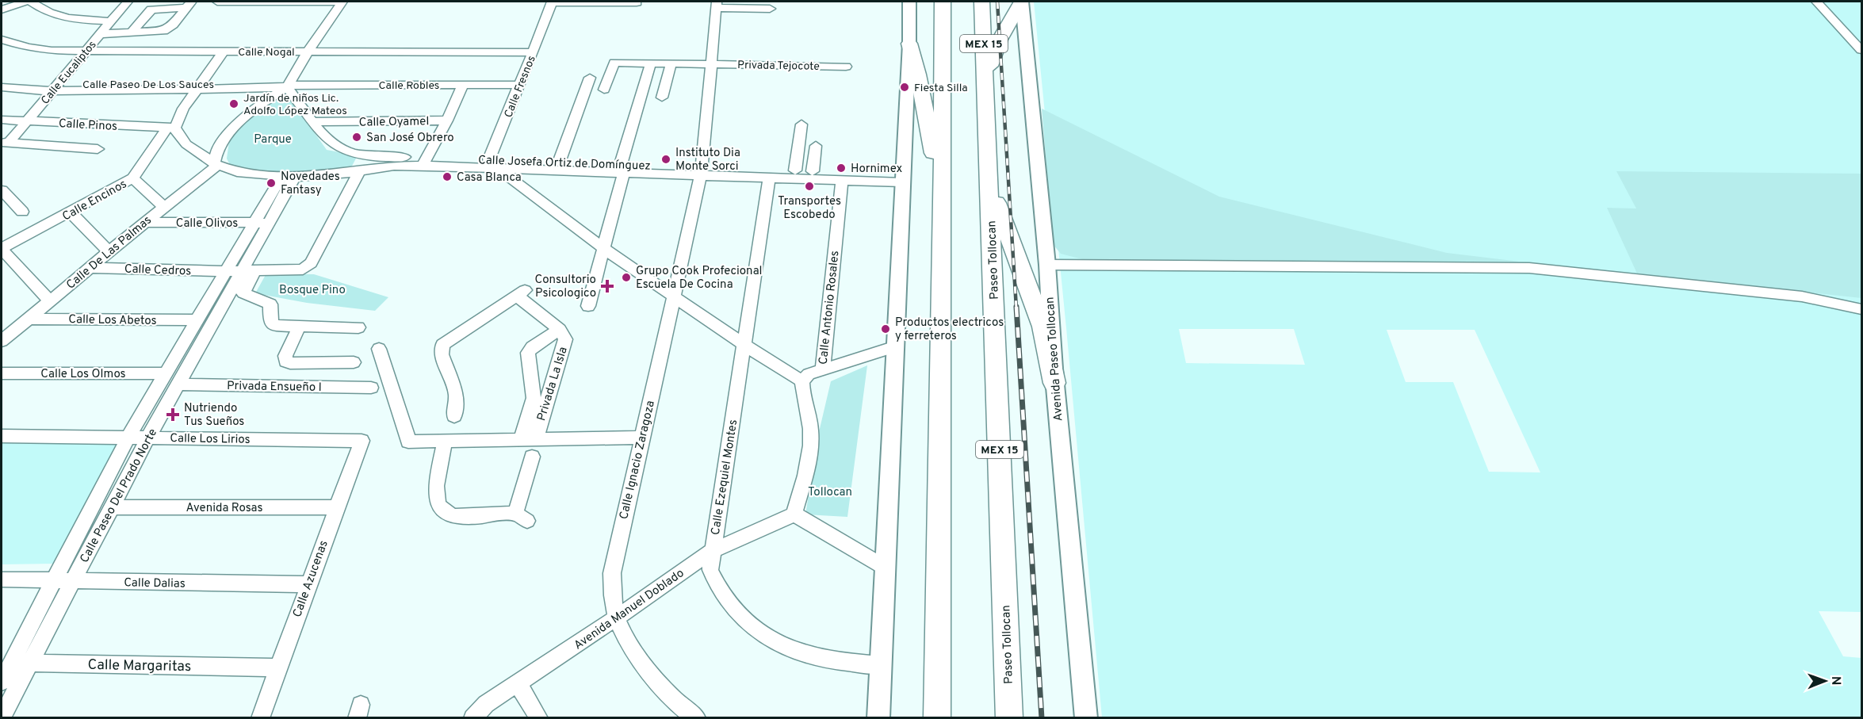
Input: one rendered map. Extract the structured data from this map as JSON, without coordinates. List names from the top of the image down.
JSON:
{
  "streets": {
    "highway": ["MEX 15", "Paseo Tollocan"],
    "main road": ["Avenida Paseo Tollocan"],
    "street": [
      "Calle Nogal",
      "Privada Tejocote",
      "Calle Eucaliptos",
      "Calle Paseo De Los Sauces",
      "Calle Robles",
      "Calle Fresnos",
      "Calle Oyamel",
      "Calle Pinos",
      "Calle Josefa Ortiz de Domínguez",
      "Calle Encinos",
      "Calle Olivos",
      "Calle De Las Palmas",
      "Calle Cedros",
      "Calle Antonio Rosales",
      "Calle Los Abetos",
      "Calle Los Olmos",
      "Privada La Isla",
      "Privada Ensueño I",
      "Calle Los Lirios",
      "Calle Ignacio Zaragoza",
      "Calle Ezequiel Montes",
      "Calle Paseo Del Prado Norte",
      "Avenida Rosas",
      "Calle Azucenas",
      "Calle Dalias",
      "Avenida Manuel Doblado",
      "Calle Margaritas"
    ]
  },
  "crossings": [
    ["Calle Nogal", "Calle Eucaliptos"],
    ["Calle Nogal", "Calle Fresnos"],
    ["Calle Nogal", "Calle Encinos"],
    ["Privada Tejocote", "Calle Ignacio Zaragoza"],
    ["Calle Eucaliptos", "Calle Paseo De Los Sauces"],
    ["Calle Eucaliptos", "Calle Pinos"],
    ["Calle Paseo De Los Sauces", "Calle Robles"],
    ["Calle Paseo De Los Sauces", "Calle Encinos"],
    ["Calle Robles", "Calle Fresnos"],
    ["Calle Fresnos", "Calle Josefa Ortiz de Domínguez"],
    ["Calle Pinos", "Calle Josefa Ortiz de Domínguez"],
    ["Calle Pinos", "Calle Encinos"],
    ["Calle Josefa Ortiz de Domínguez", "Calle Encinos"],
    ["Calle Josefa Ortiz de Domínguez", "Calle De Las Palmas"],
    ["Calle Josefa Ortiz de Domínguez", "Calle Cedros"],
    ["Calle Josefa Ortiz de Domínguez", "Calle Antonio Rosales"],
    ["Calle Josefa Ortiz de Domínguez", "Calle Ignacio Zaragoza"],
    ["Calle Josefa Ortiz de Domínguez", "Calle Ezequiel Montes"],
    ["Calle Josefa Ortiz de Domínguez", "Calle Paseo Del Prado Norte"],
    ["Calle Encinos", "Calle Olivos"],
    ["Calle Olivos", "Calle De Las Palmas"],
    ["Calle Olivos", "Calle Paseo Del Prado Norte"],
    ["Calle De Las Palmas", "Calle Cedros"],
    ["Calle De Las Palmas", "Calle Los Abetos"],
    ["Calle Cedros", "Calle Paseo Del Prado Norte"],
    ["Calle Los Abetos", "Calle Paseo Del Prado Norte"],
    ["Calle Los Olmos", "Calle Paseo Del Prado Norte"],
    ["Privada Ensueño I", "Calle Paseo Del Prado Norte"],
    ["Calle Los Lirios", "Calle Paseo Del Prado Norte"],
    ["Calle Los Lirios", "Calle Azucenas"],
    ["Calle Ignacio Zaragoza", "Avenida Manuel Doblado"],
    ["Calle Ezequiel Montes", "Avenida Manuel Doblado"],
    ["Calle Paseo Del Prado Norte", "Avenida Rosas"],
    ["Calle Paseo Del Prado Norte", "Calle Dalias"],
    ["Calle Paseo Del Prado Norte", "Calle Margaritas"],
    ["Avenida Rosas", "Calle Azucenas"],
    ["Calle Azucenas", "Calle Dalias"],
    ["Calle Azucenas", "Calle Margaritas"]
  ],
  "parks": ["Parque", "Bosque Pino", "Tollocan"],
  "places": {
    "other": [
      "Fiesta Silla",
      "Jardín de niños Lic. Adolfo López Mateos",
      "San José Obrero",
      "Instituto Dia Monte Sorci",
      "Hornimex",
      "Casa Blanca",
      "Novedades Fantasy",
      "Transportes Escobedo",
      "Grupo Cook Profecional Escuela De Cocina",
      "Productos electricos y ferreteros"
    ],
    "health": ["Consultorio Psicologico", "Nutriendo Tus Sueños"]
  },
  "north": "right"
}
